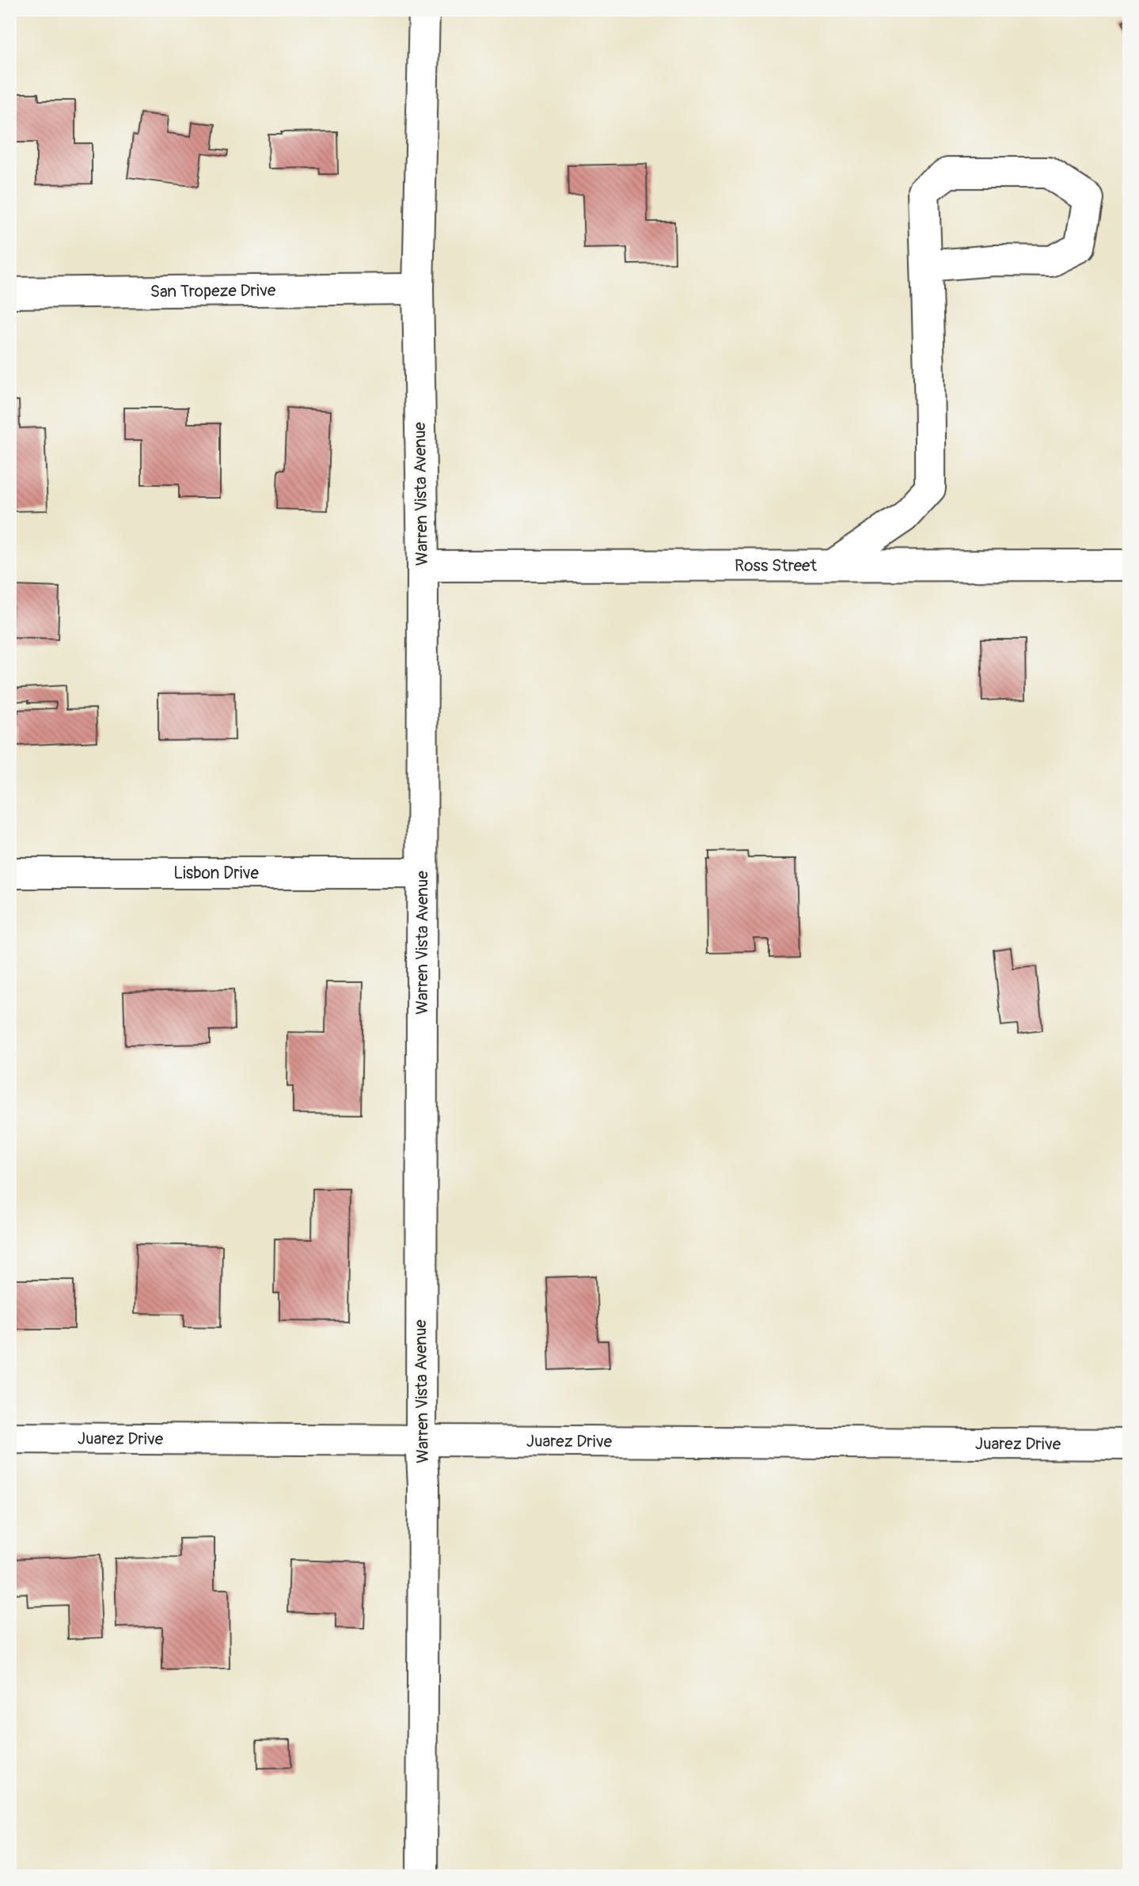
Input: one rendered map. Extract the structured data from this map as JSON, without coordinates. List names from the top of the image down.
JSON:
{
  "streets": {
    "street": [
      "San Tropeze Drive",
      "Warren Vista Avenue",
      "Ross Street",
      "Lisbon Drive",
      "Juarez Drive"
    ]
  },
  "crossings": [
    ["San Tropeze Drive", "Warren Vista Avenue"],
    ["Warren Vista Avenue", "Ross Street"],
    ["Warren Vista Avenue", "Lisbon Drive"],
    ["Warren Vista Avenue", "Juarez Drive"]
  ]
}
